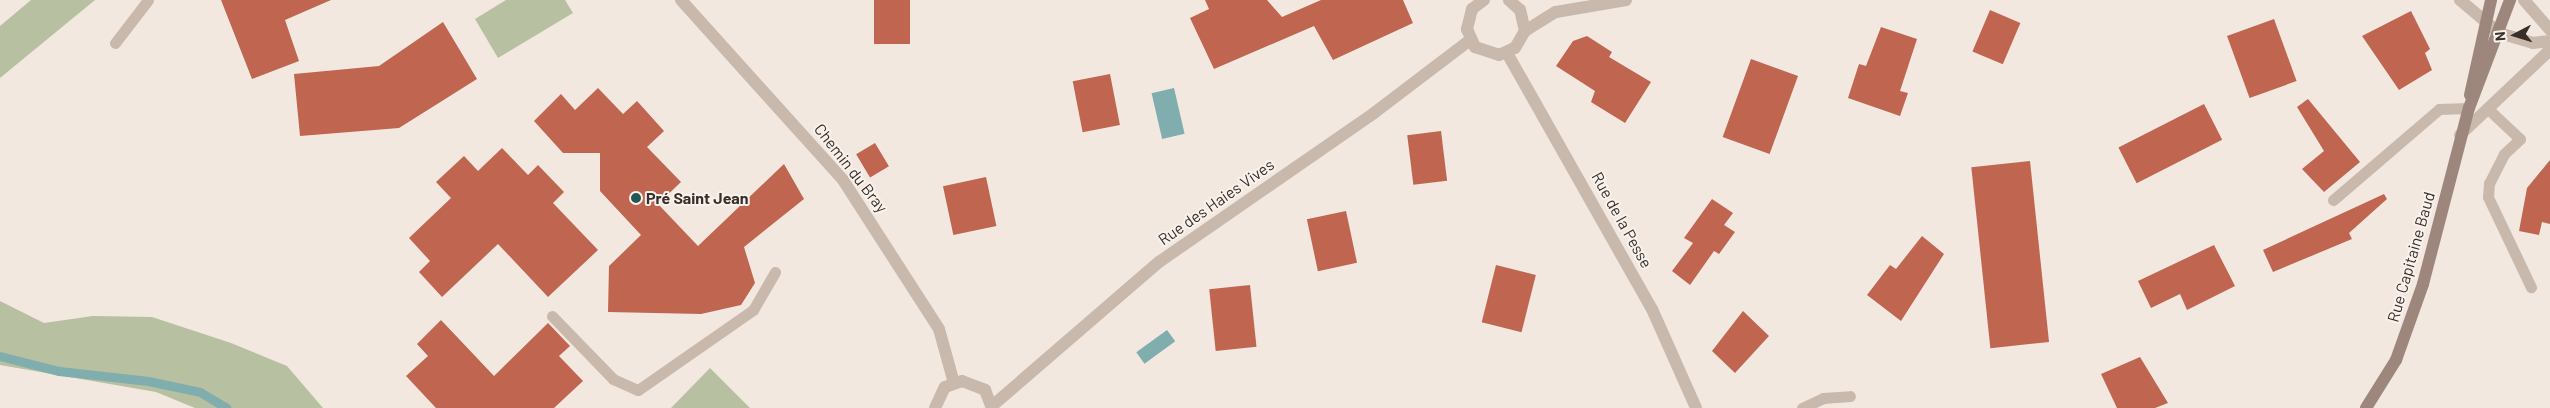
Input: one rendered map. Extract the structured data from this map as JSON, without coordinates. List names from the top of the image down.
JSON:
{
  "streets": {
    "main road": ["Rue Capitaine Baud"],
    "street": ["Chemin du Bray", "Rue des Haies Vives", "Rue de la Pesse"]
  },
  "places": ["Pré Saint Jean"],
  "north": "left"
}
